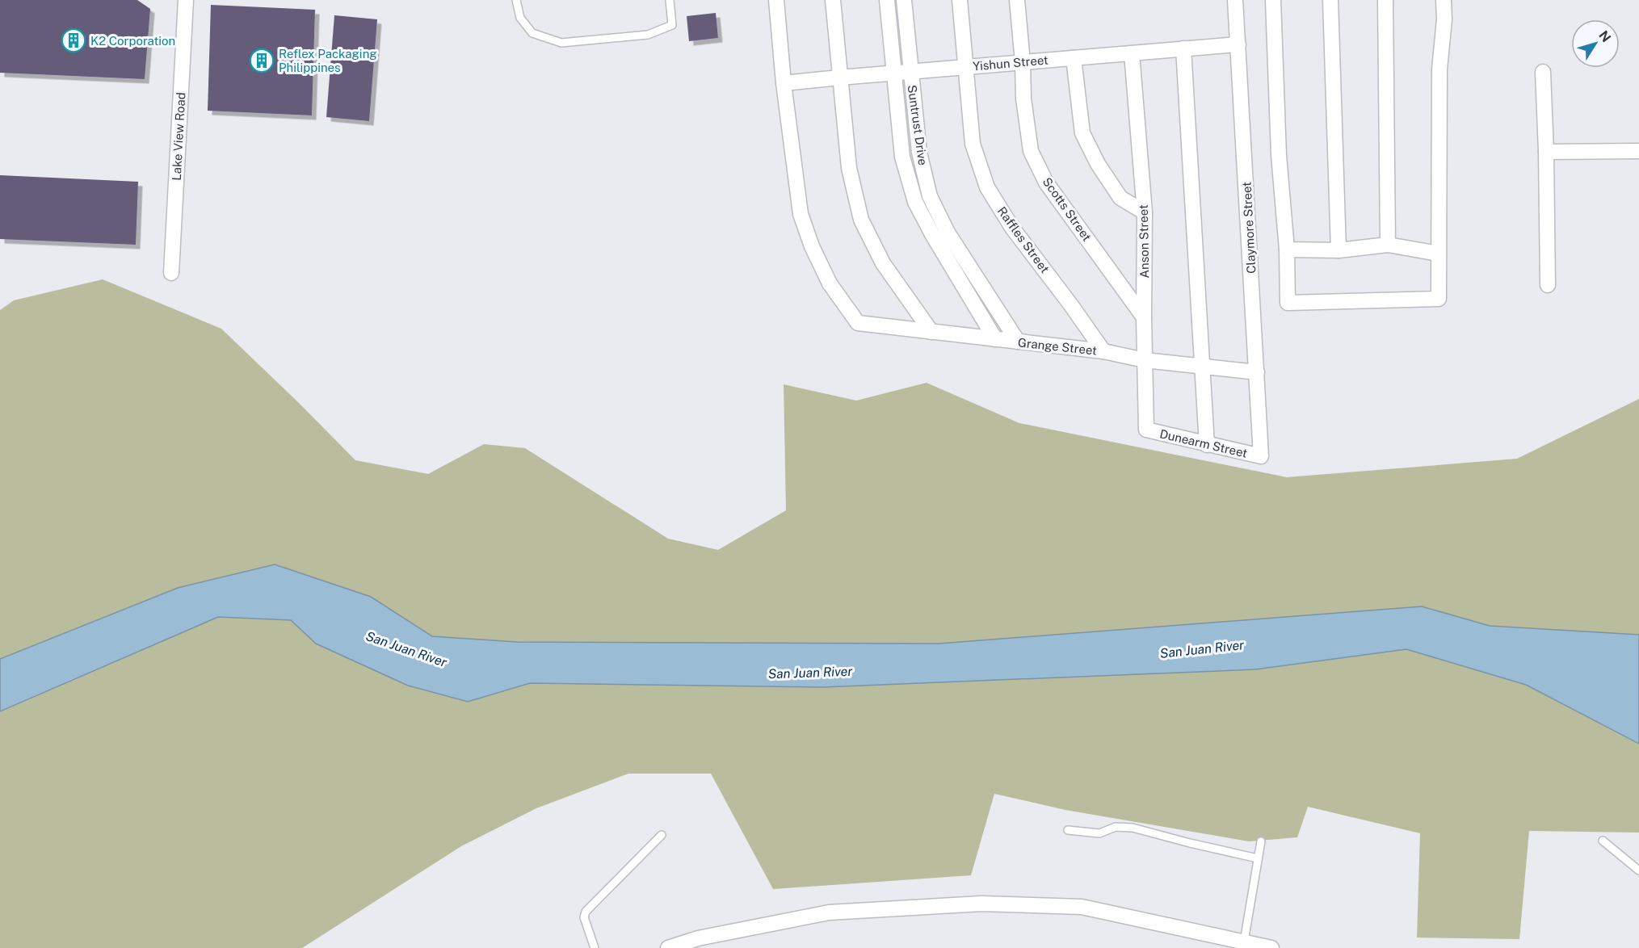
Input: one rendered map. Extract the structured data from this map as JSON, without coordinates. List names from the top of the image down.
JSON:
{
  "streets": {
    "street": [
      "Yishun Street",
      "Suntrust Drive",
      "Lake View Road",
      "Scotts Street",
      "Claymore Street",
      "Raffles Street",
      "Anson Street",
      "Grange Street",
      "Dunearm Street"
    ]
  },
  "crossings": [
    ["Yishun Street", "Suntrust Drive"],
    ["Yishun Street", "Scotts Street"],
    ["Yishun Street", "Claymore Street"],
    ["Yishun Street", "Raffles Street"],
    ["Yishun Street", "Anson Street"],
    ["Yishun Street", "Grange Street"],
    ["Suntrust Drive", "Grange Street"],
    ["Scotts Street", "Anson Street"],
    ["Claymore Street", "Grange Street"],
    ["Claymore Street", "Dunearm Street"],
    ["Raffles Street", "Grange Street"],
    ["Anson Street", "Grange Street"],
    ["Anson Street", "Dunearm Street"]
  ],
  "water": ["San Juan River"],
  "places": {
    "building": ["K2 Corporation", "Reflex Packaging Philippines"]
  },
  "north": "top right"
}
